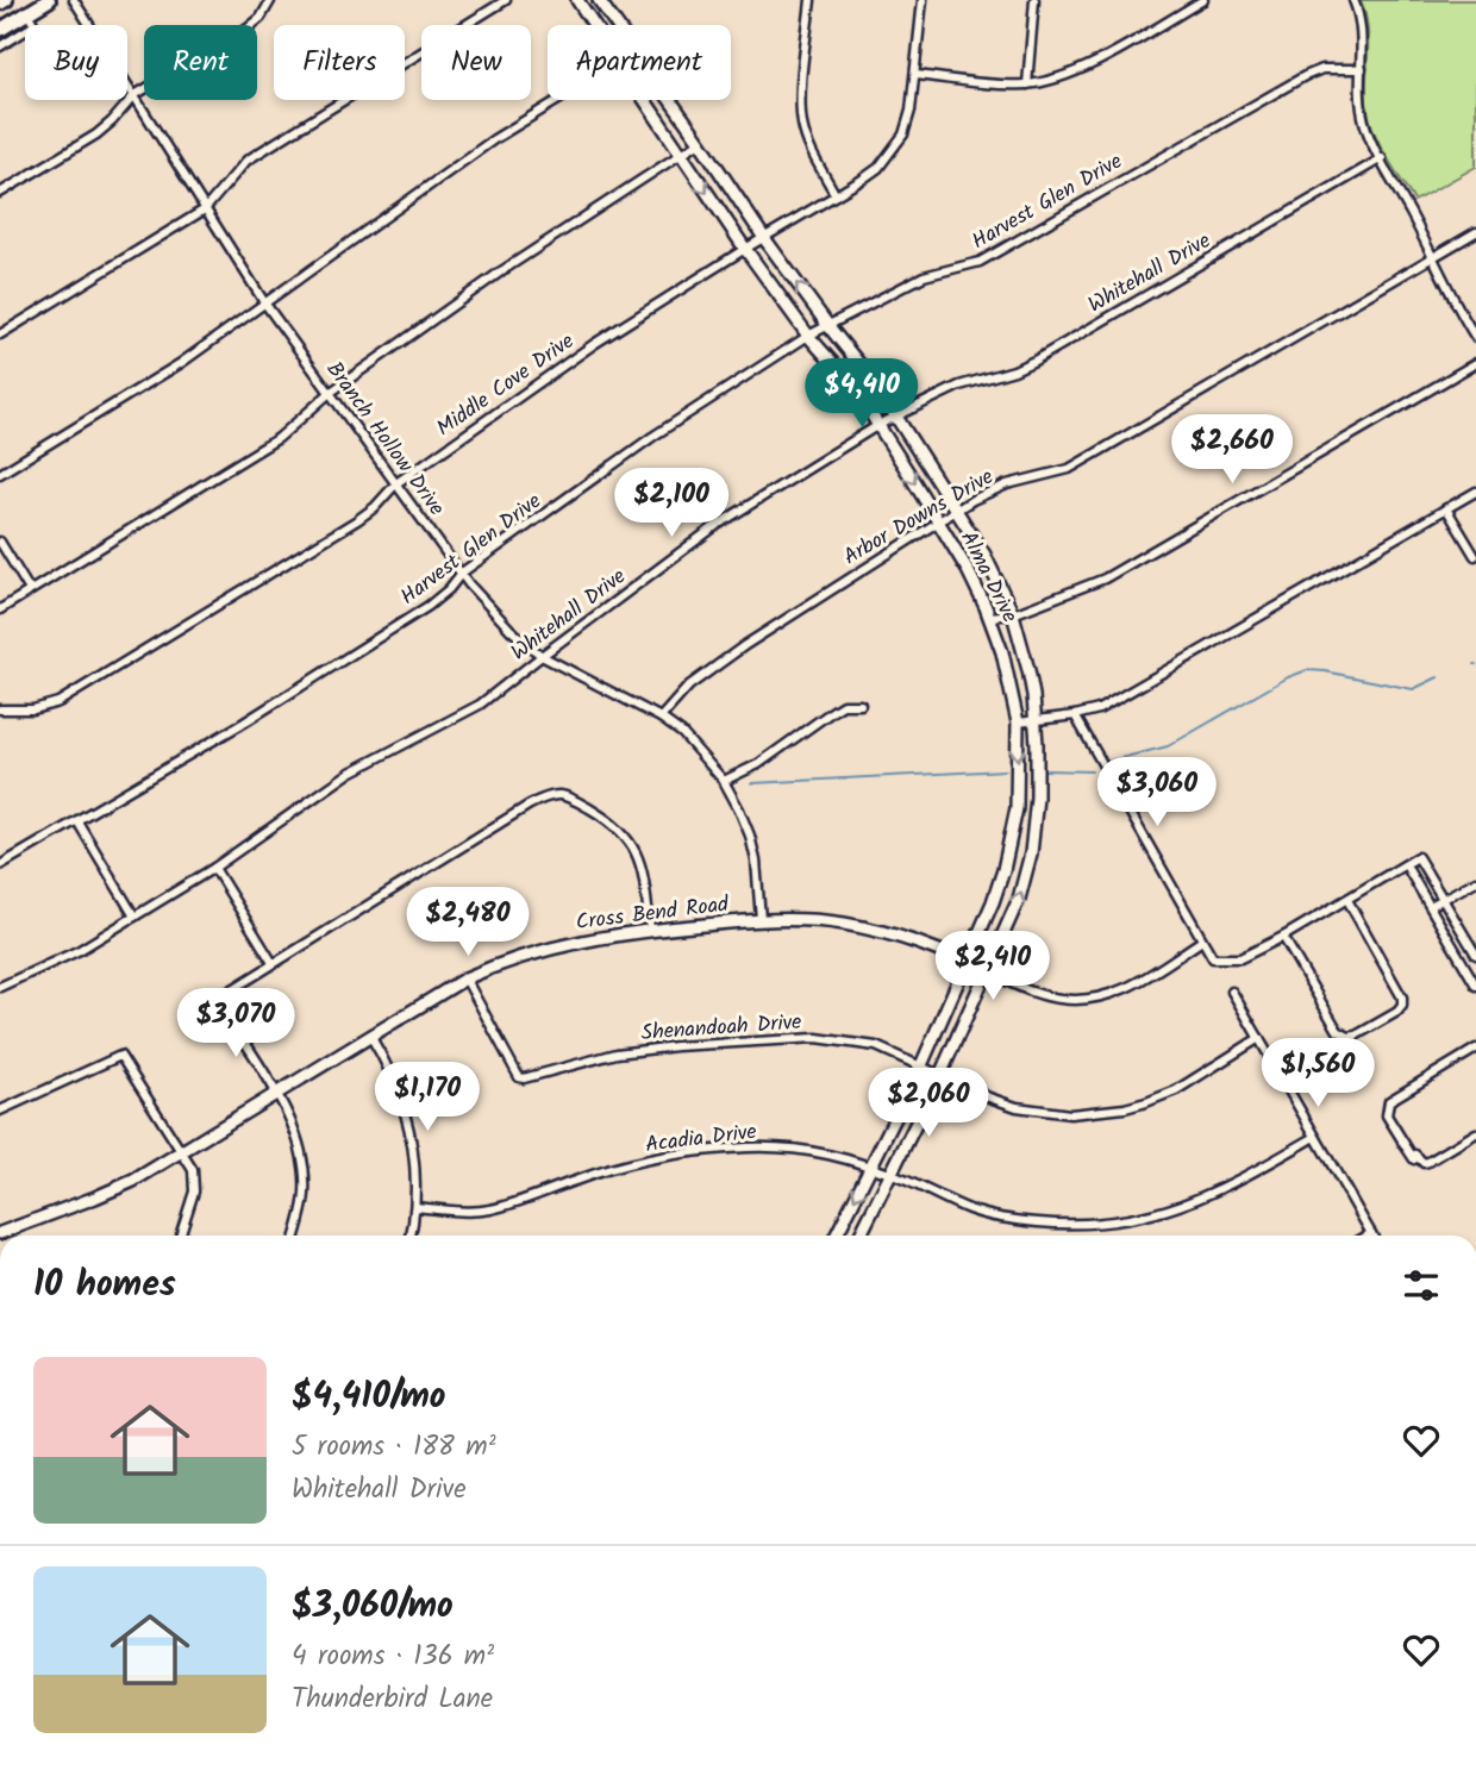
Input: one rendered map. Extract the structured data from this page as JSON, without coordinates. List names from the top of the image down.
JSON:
{
  "streets": {
    "main road": ["Alma Drive", "Cross Bend Road"],
    "street": [
      "Harvest Glen Drive",
      "Whitehall Drive",
      "Middle Cove Drive",
      "Branch Hollow Drive",
      "Arbor Downs Drive",
      "Shenandoah Drive",
      "Acadia Drive"
    ]
  },
  "crossings": [
    ["Harvest Glen Drive", "Branch Hollow Drive"],
    ["Harvest Glen Drive", "Alma Drive"],
    ["Whitehall Drive", "Branch Hollow Drive"],
    ["Whitehall Drive", "Alma Drive"],
    ["Middle Cove Drive", "Branch Hollow Drive"],
    ["Middle Cove Drive", "Alma Drive"],
    ["Branch Hollow Drive", "Arbor Downs Drive"],
    ["Branch Hollow Drive", "Cross Bend Road"],
    ["Arbor Downs Drive", "Alma Drive"],
    ["Alma Drive", "Cross Bend Road"],
    ["Alma Drive", "Shenandoah Drive"],
    ["Alma Drive", "Acadia Drive"],
    ["Cross Bend Road", "Shenandoah Drive"]
  ],
  "page": {
    "chip": [
      "Buy",
      "Rent",
      "Filters",
      "New",
      "Apartment"
    ],
    "price": [
      "$4,410",
      "$2,660",
      "$2,100",
      "$3,060",
      "$2,480",
      "$2,410",
      "$3,070",
      "$1,560",
      "$1,170",
      "$2,060"
    ],
    "heading": "10 homes",
    "list": [
      {
        "name": "$4,410/mo",
        "note": "5 rooms · 188 m² · Whitehall Drive"
      },
      {
        "name": "$3,060/mo",
        "note": "4 rooms · 136 m² · Thunderbird Lane"
      }
    ]
  }
}
